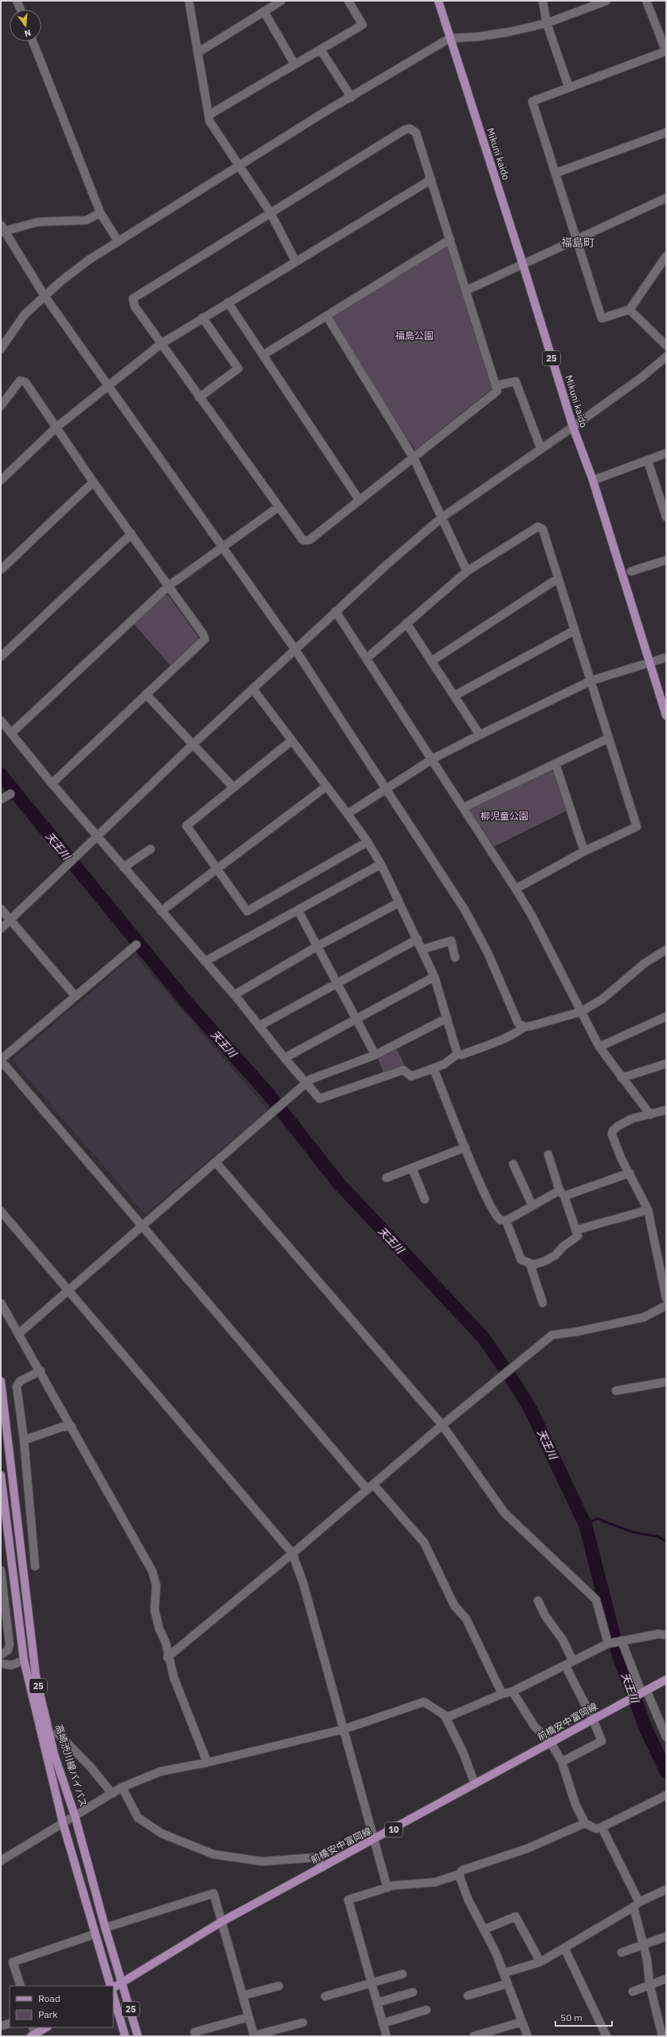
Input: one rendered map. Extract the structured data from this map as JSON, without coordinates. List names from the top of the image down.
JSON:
{
  "streets": {
    "main road": [
      "Mikuni kaido",
      "25",
      "前橋安中富岡線",
      "高崎渋川線バイパス",
      "10"
    ]
  },
  "crossings": [
    ["前橋安中富岡線", "高崎渋川線バイパス"]
  ],
  "districts": ["福島町"],
  "water": ["天王川"],
  "parks": ["福島公園", "柳児童公園"],
  "legend": ["Road", "Park"],
  "scale_bar": "50 m",
  "north": "bottom"
}
